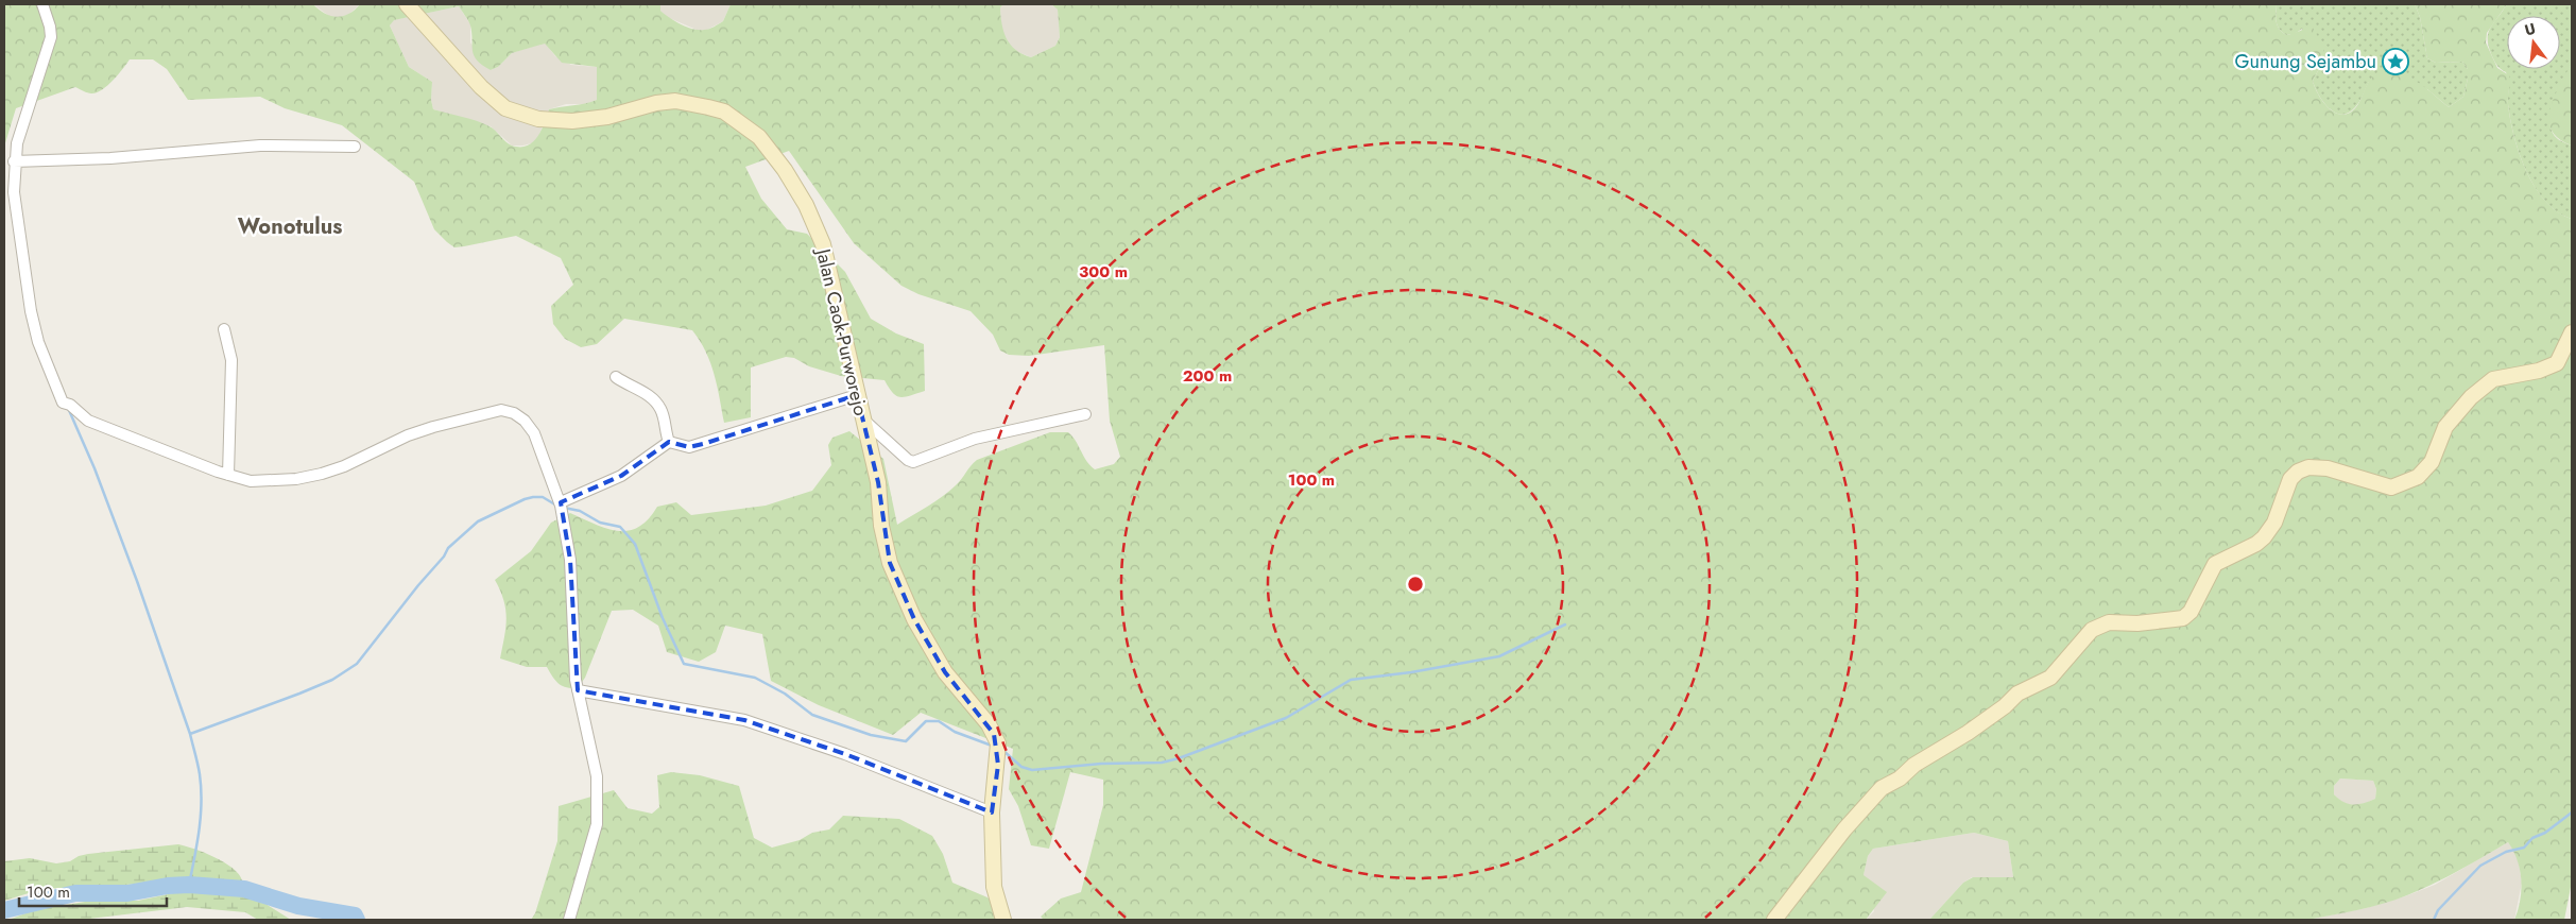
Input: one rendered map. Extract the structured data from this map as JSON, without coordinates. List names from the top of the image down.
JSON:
{
  "streets": {
    "street": ["Jalan Caok-Purworejo"]
  },
  "districts": ["Wonotulus"],
  "places": {
    "place": ["Gunung Sejambu"]
  },
  "scale_bar": "100 m",
  "north": "top",
  "rings": ["300 m", "200 m", "100 m"]
}
